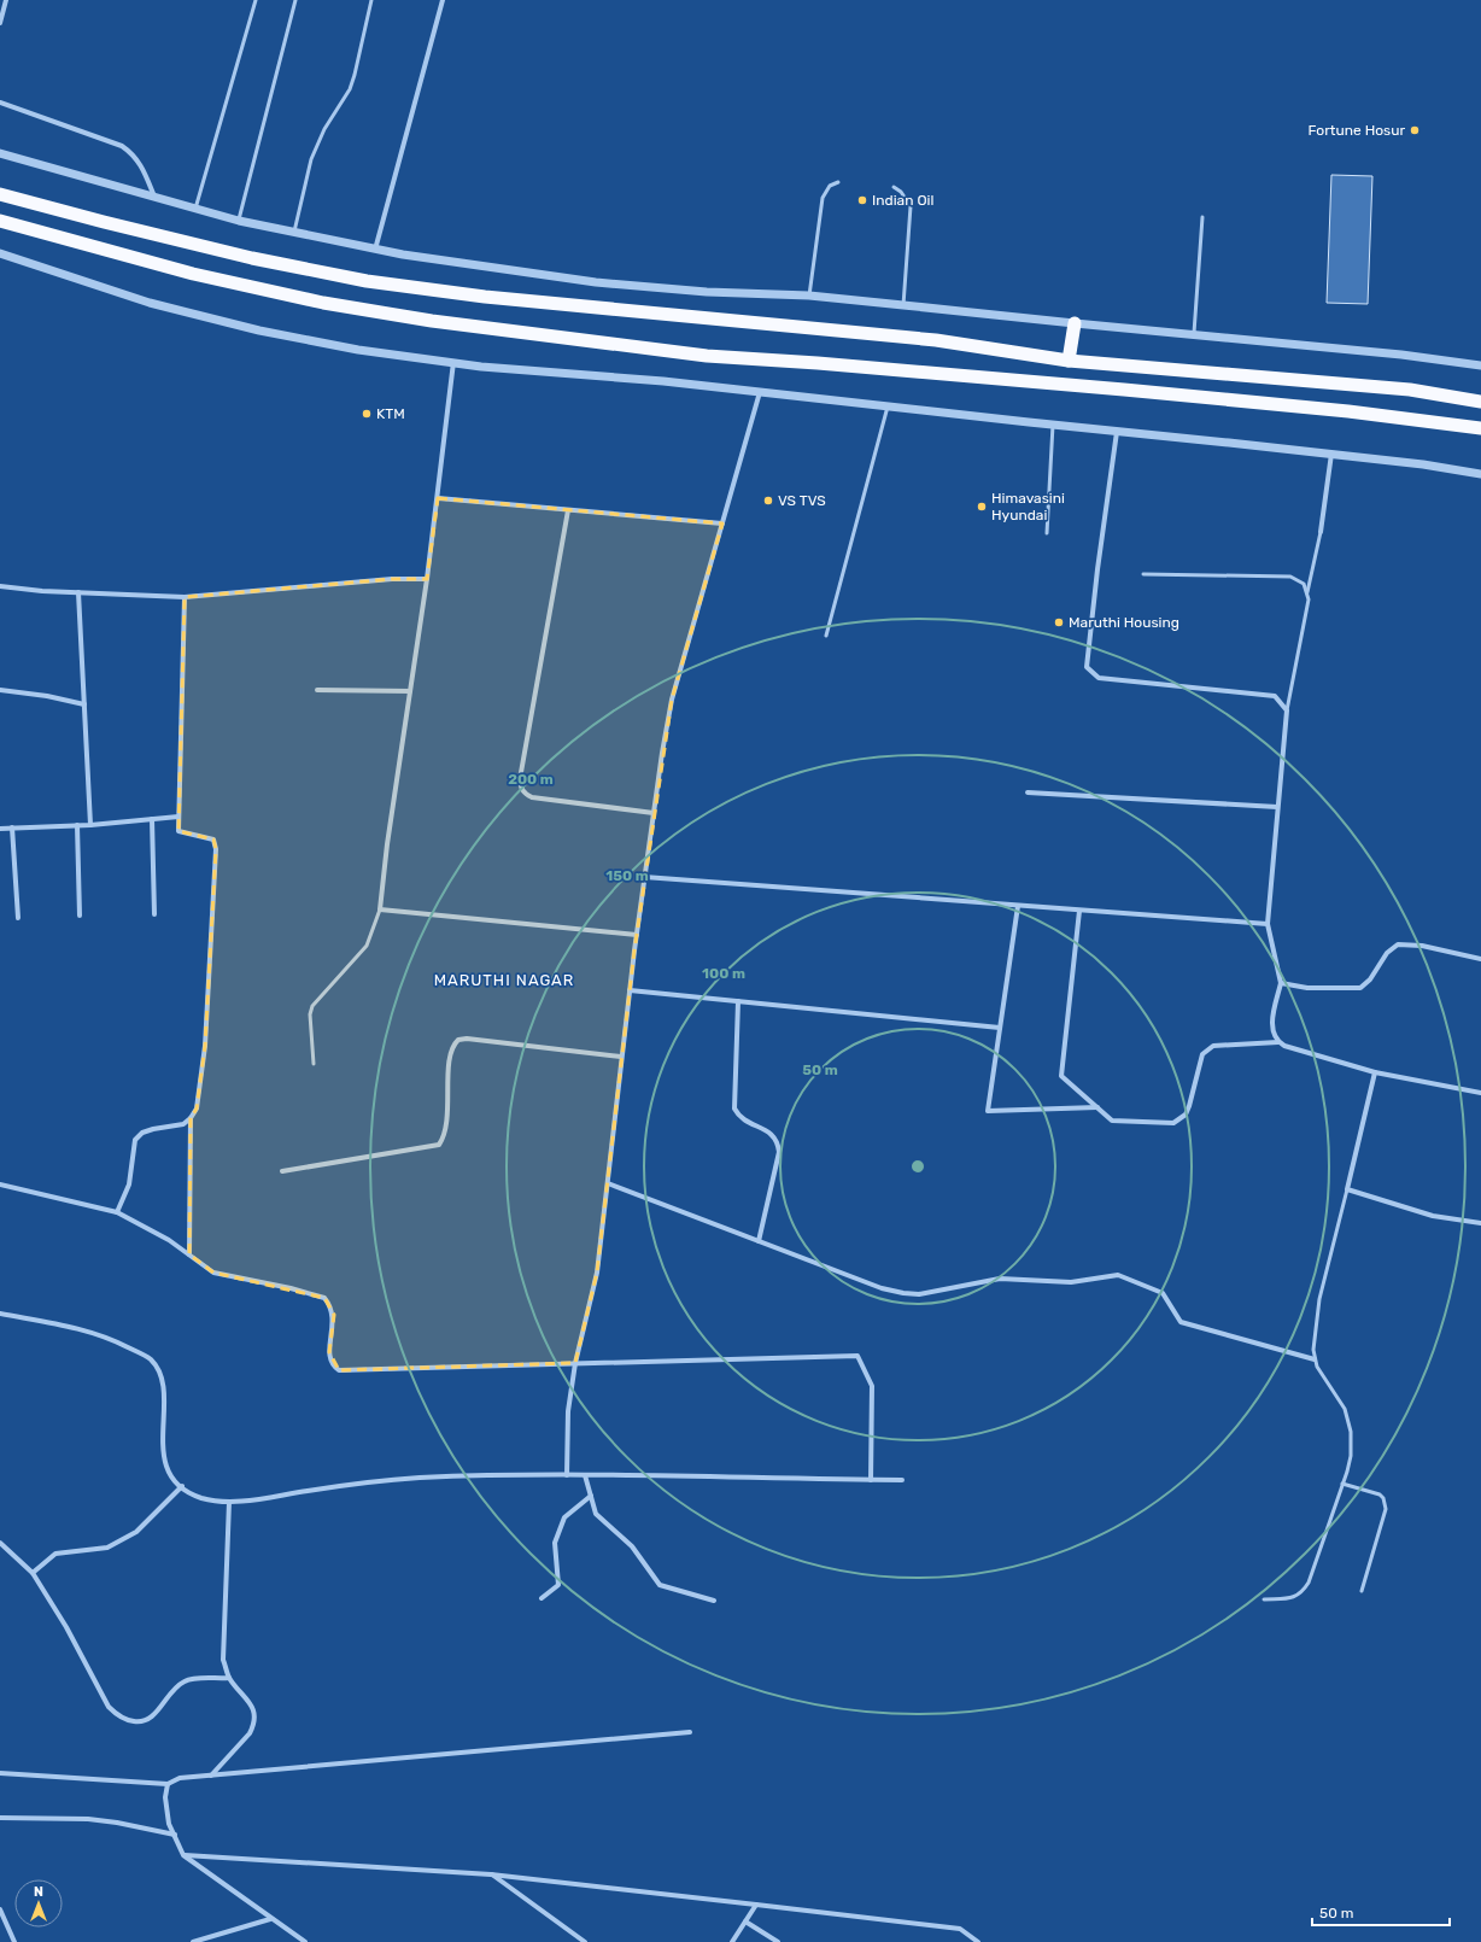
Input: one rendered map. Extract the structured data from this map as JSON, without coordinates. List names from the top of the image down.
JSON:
{
  "districts": ["MARUTHI NAGAR"],
  "places": [
    "Fortune Hosur",
    "Indian Oil",
    "KTM",
    "VS TVS",
    "Himavasini Hyundai",
    "Maruthi Housing"
  ],
  "scale_bar": "50 m",
  "north": "top",
  "rings": [
    "200 m",
    "150 m",
    "100 m",
    "50 m"
  ]
}
